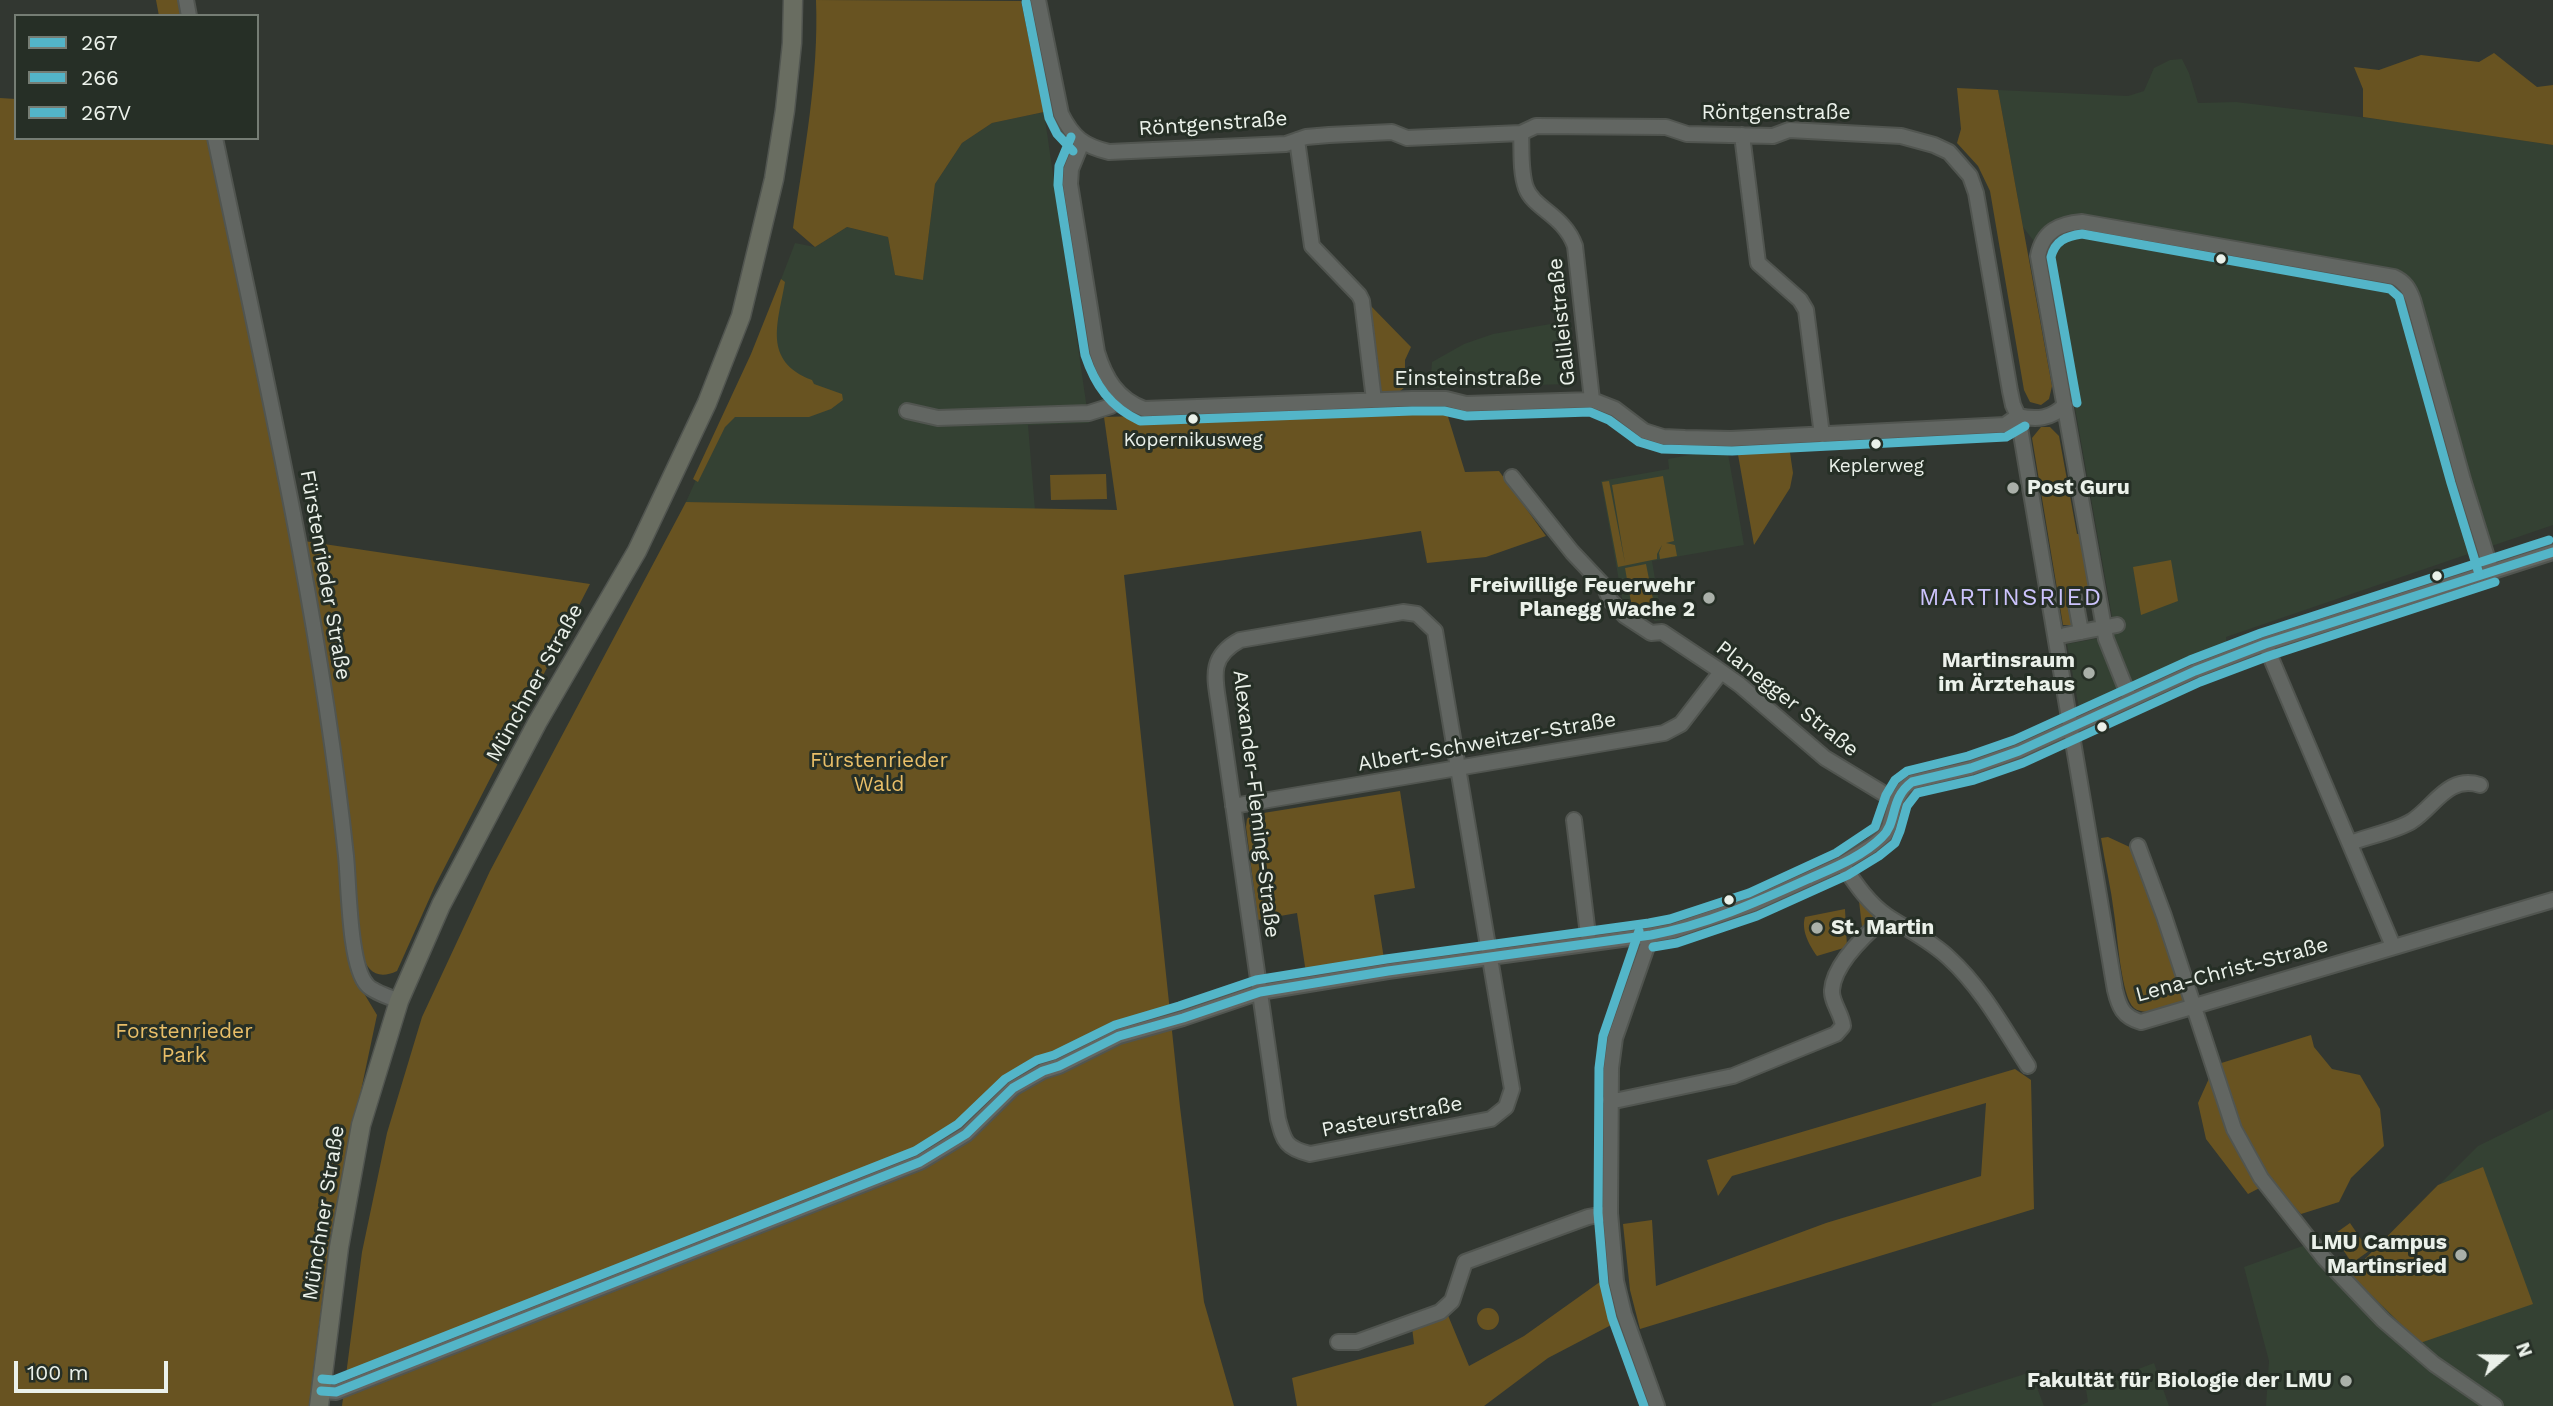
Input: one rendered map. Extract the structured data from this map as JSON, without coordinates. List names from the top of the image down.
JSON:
{
  "streets": {
    "main road": ["Münchner Straße"],
    "street": [
      "Röntgenstraße",
      "Galileistraße",
      "Einsteinstraße",
      "Fürstenrieder Straße",
      "Planegger Straße",
      "Albert-Schweitzer-Straße",
      "Alexander-Fleming-Straße",
      "Lena-Christ-Straße",
      "Pasteurstraße"
    ]
  },
  "crossings": [
    ["Röntgenstraße", "Galileistraße"],
    ["Röntgenstraße", "Einsteinstraße"],
    ["Röntgenstraße", "Lena-Christ-Straße"],
    ["Galileistraße", "Einsteinstraße"],
    ["Fürstenrieder Straße", "Münchner Straße"],
    ["Planegger Straße", "Albert-Schweitzer-Straße"],
    ["Albert-Schweitzer-Straße", "Alexander-Fleming-Straße"],
    ["Albert-Schweitzer-Straße", "Pasteurstraße"],
    ["Alexander-Fleming-Straße", "Pasteurstraße"]
  ],
  "districts": ["MARTINSRIED"],
  "parks": ["Fürstenrieder Wald", "Forstenrieder Park"],
  "places": [
    "Kopernikusweg",
    "Keplerweg",
    "Post Guru",
    "Freiwillige Feuerwehr Planegg Wache 2",
    "Martinsraum im Ärztehaus",
    "St. Martin",
    "LMU Campus Martinsried",
    "Fakultät für Biologie der LMU"
  ],
  "lines": ["transit line 266", "transit line 267V", "transit line 267"],
  "legend": ["267", "266", "267V"],
  "scale_bar": "100 m",
  "north": "right"
}
